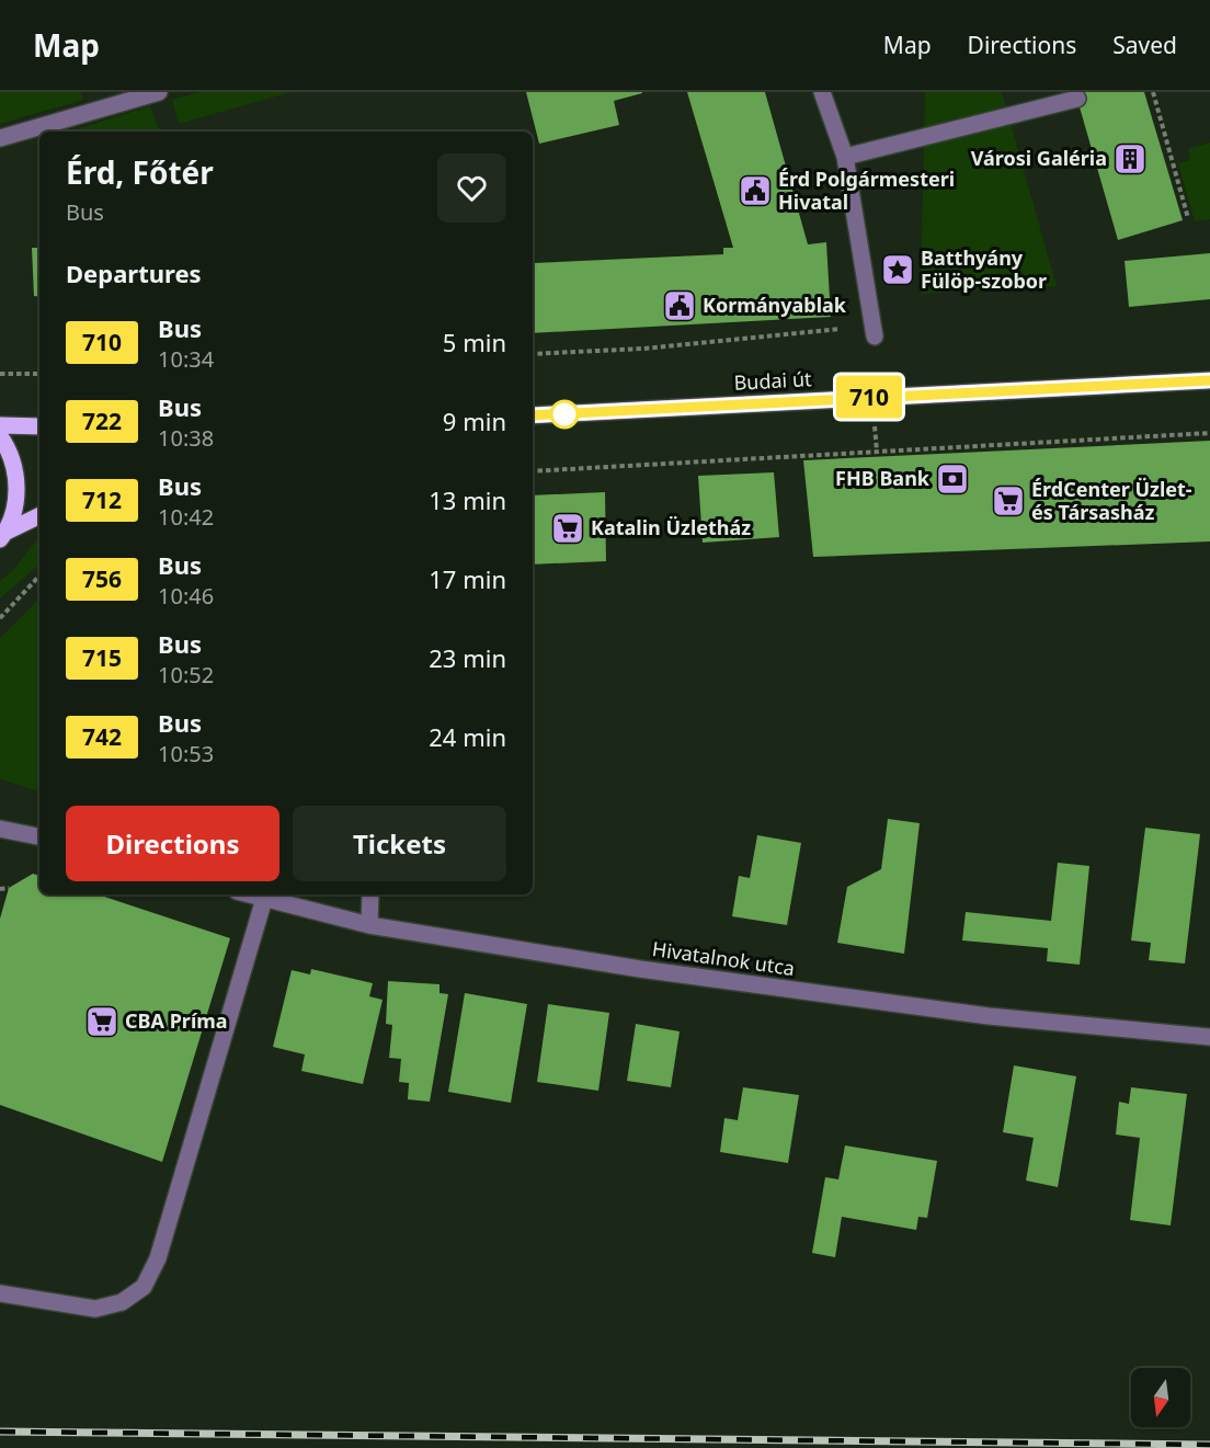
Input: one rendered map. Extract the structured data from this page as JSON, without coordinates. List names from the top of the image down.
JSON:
{
  "streets": {
    "main road": ["Budai út"],
    "street": ["Hivatalnok utca"]
  },
  "places": {
    "building": ["Városi Galéria"],
    "public building": ["Érd Polgármesteri Hivatal", "Kormányablak"],
    "place": ["Batthyány Fülöp-szobor"],
    "bank": ["FHB Bank"],
    "supermarket": ["ÉrdCenter Üzlet- és Társasház", "Katalin Üzletház", "CBA Príma"]
  },
  "lines": ["bus line 710"],
  "north": "bottom",
  "page": {
    "header": "Map",
    "nav": ["Map", "Directions", "Saved"],
    "on_map": "710",
    "heading": [
      ["Érd, Főtér", "Bus"],
      "Departures"
    ],
    "list": [
      {
        "mark": "710",
        "name": "Bus",
        "note": "10:34",
        "value": "5 min"
      },
      {
        "mark": "722",
        "name": "Bus",
        "note": "10:38",
        "value": "9 min"
      },
      {
        "mark": "712",
        "name": "Bus",
        "note": "10:42",
        "value": "13 min"
      },
      {
        "mark": "756",
        "name": "Bus",
        "note": "10:46",
        "value": "17 min"
      },
      {
        "mark": "715",
        "name": "Bus",
        "note": "10:52",
        "value": "23 min"
      },
      {
        "mark": "742",
        "name": "Bus",
        "note": "10:53",
        "value": "24 min"
      }
    ],
    "buttons": ["Directions", "Tickets"]
  }
}
